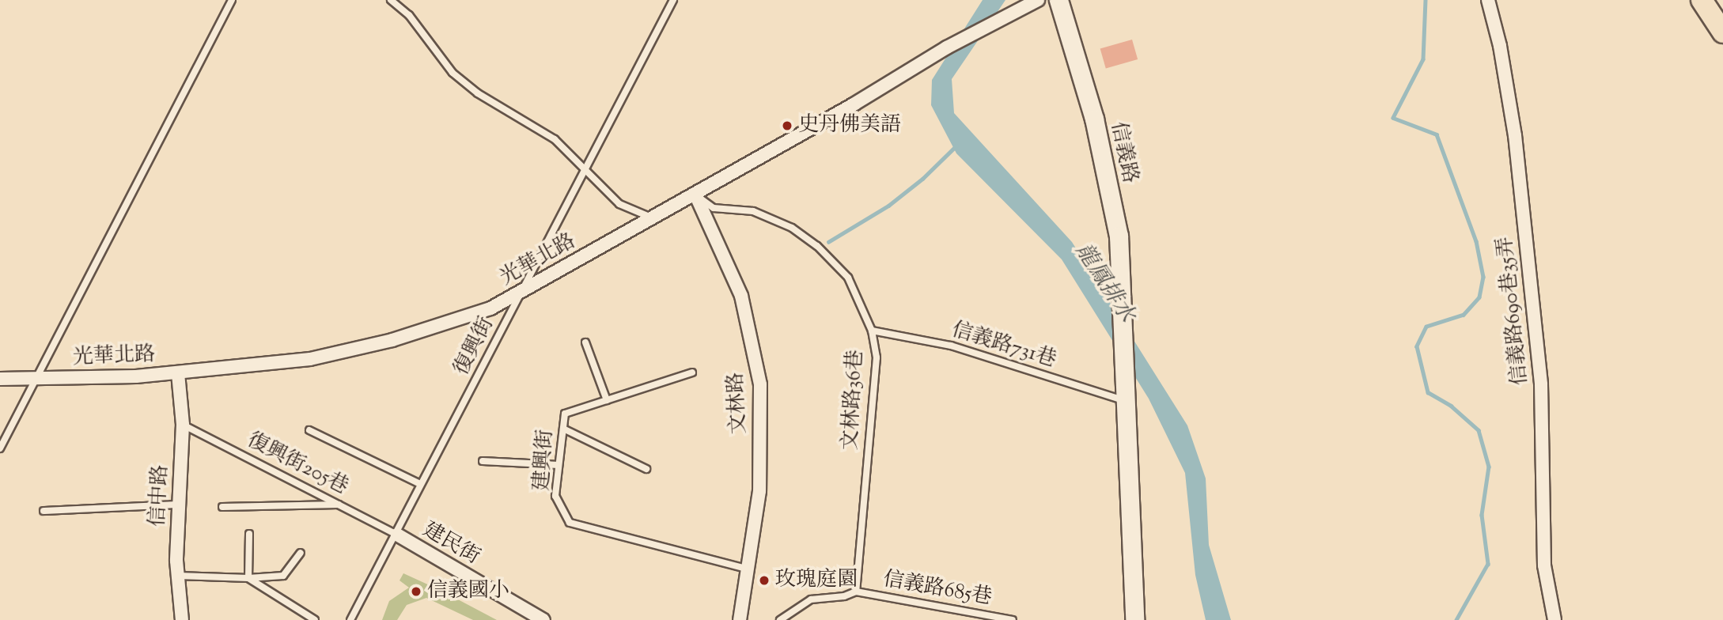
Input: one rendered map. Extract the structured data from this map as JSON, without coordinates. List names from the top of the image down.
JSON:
{
  "streets": {
    "street": [
      "信義路",
      "光華北路",
      "信義路690巷35弄",
      "文林路",
      "信中路",
      "建民街"
    ],
    "lane": [
      "信義路731巷",
      "復興街",
      "文林路36巷",
      "建興街",
      "復興街205巷",
      "信義路685巷"
    ]
  },
  "crossings": [
    ["信義路", "信義路731巷"],
    ["光華北路", "復興街"],
    ["光華北路", "文林路36巷"],
    ["光華北路", "文林路"],
    ["光華北路", "信中路"],
    ["信義路731巷", "文林路36巷"],
    ["復興街", "復興街205巷"],
    ["復興街", "建民街"],
    ["文林路36巷", "文林路"],
    ["文林路36巷", "信義路685巷"],
    ["文林路", "建興街"],
    ["復興街205巷", "信中路"],
    ["復興街205巷", "建民街"]
  ],
  "water": ["龍鳳排水"],
  "places": ["史丹佛美語", "玫瑰庭園", "信義國小"]
}
